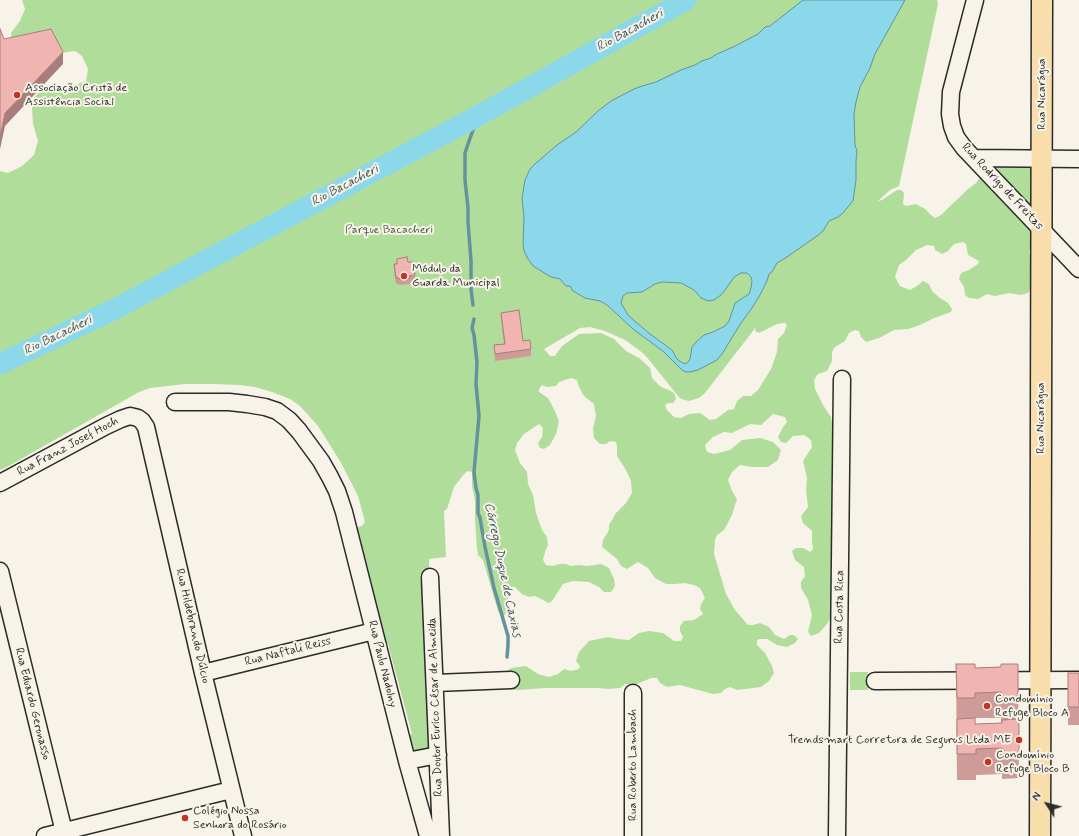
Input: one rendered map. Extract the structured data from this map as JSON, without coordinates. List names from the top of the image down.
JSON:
{
  "streets": {
    "main road": ["Rua Nicarágua"],
    "street": [
      "Rua Rodrigo de Freitas",
      "Rua Franz Josef Hoch",
      "Rua Costa Rica",
      "Rua Hildebrando Dúlcio",
      "Rua Naftali Reiss",
      "Rua Paulo Nadolny",
      "Rua Eduardo Geronasso",
      "Rua Doutor Eurico César de Almeida",
      "Rua Roberto Lambach"
    ]
  },
  "crossings": [
    ["Rua Nicarágua", "Rua Rodrigo de Freitas"],
    ["Rua Franz Josef Hoch", "Rua Hildebrando Dúlcio"],
    ["Rua Hildebrando Dúlcio", "Rua Naftali Reiss"],
    ["Rua Naftali Reiss", "Rua Paulo Nadolny"]
  ],
  "water": ["Rio Bacacheri", "Córrego Duque de Caxias"],
  "parks": ["Parque Bacacheri"],
  "places": [
    "Associação Cristã de Assistência Social",
    "Módulo da Guarda Municipal",
    "Condomínio Refuge Bloco A",
    "Trendsmart Corretora de Seguros Ltda ME",
    "Condomínio Refuge Bloco B",
    "Colégio Nossa Senhora do Rosário"
  ],
  "north": "top left"
}
